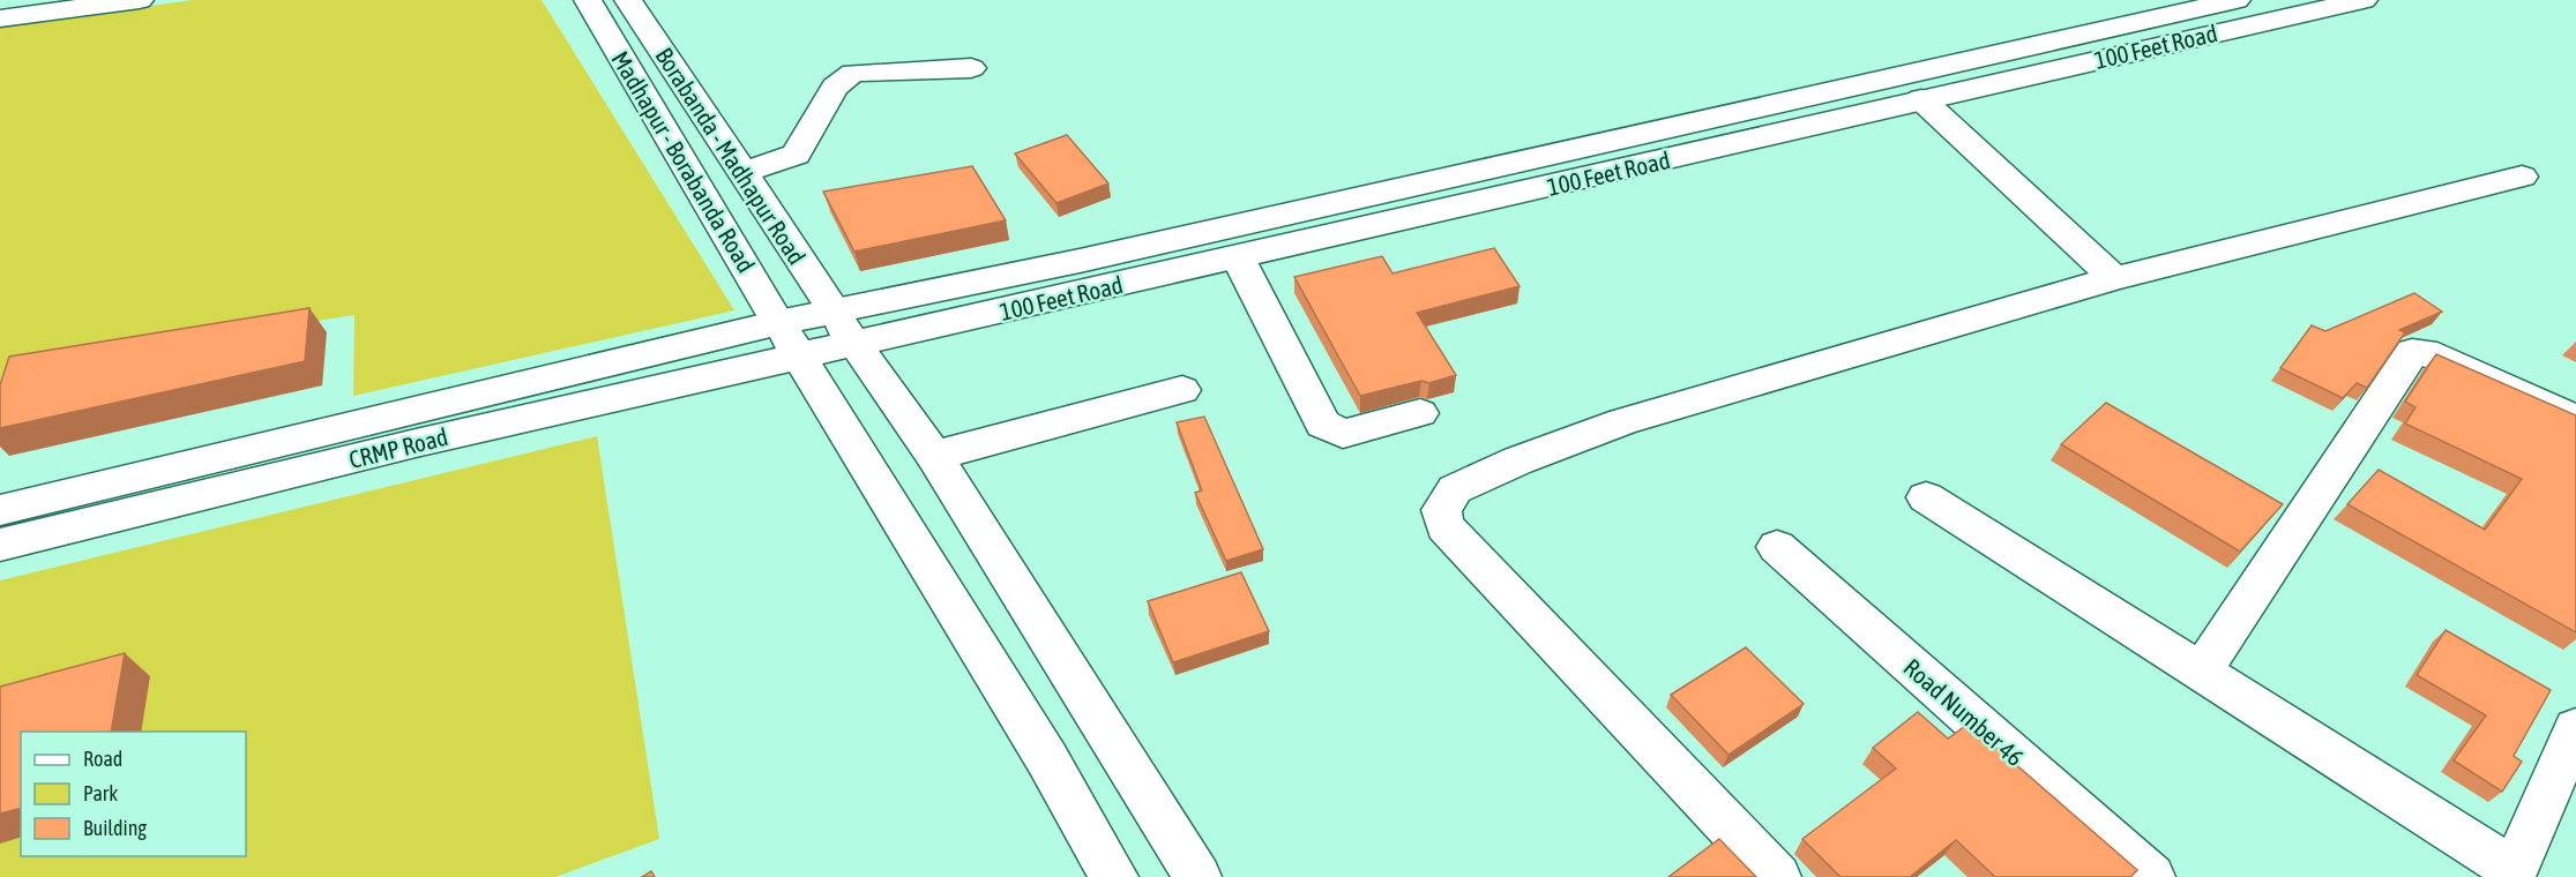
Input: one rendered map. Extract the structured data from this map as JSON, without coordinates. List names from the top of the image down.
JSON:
{
  "streets": {
    "main road": [
      "100 Feet Road",
      "Borabanda - Madhapur Road",
      "Madhapur - Borabanda Road",
      "CRMP Road",
      "Road Number 46"
    ]
  },
  "crossings": [
    ["100 Feet Road", "Borabanda - Madhapur Road"],
    ["100 Feet Road", "Madhapur - Borabanda Road"],
    ["100 Feet Road", "CRMP Road"],
    ["Madhapur - Borabanda Road", "CRMP Road"]
  ],
  "legend": ["Road", "Park", "Building"]
}
